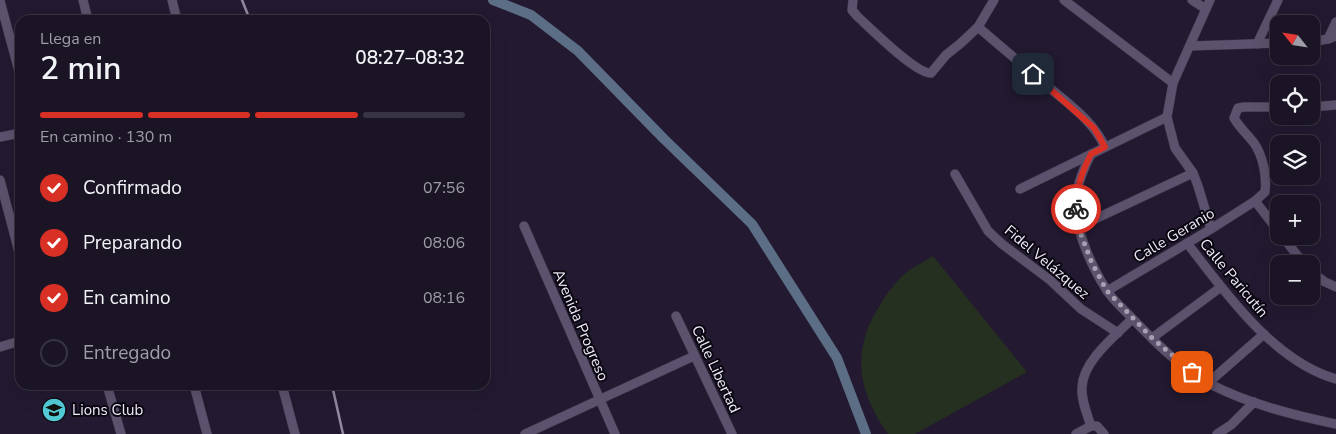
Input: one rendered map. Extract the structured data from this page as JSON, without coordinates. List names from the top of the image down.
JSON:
{
  "streets": {
    "street": [
      "Calle Geranio",
      "Fidel Velázquez",
      "Calle Paricutín",
      "Avenida Progreso",
      "Calle Libertad"
    ]
  },
  "crossings": [
    ["Calle Geranio", "Calle Paricutín"]
  ],
  "places": {
    "school or university": ["Lions Club"]
  },
  "north": "top left",
  "page": {
    "map_buttons": ["+", "−"],
    "heading": ["2 min", "Llega en", "08:27–08:32"],
    "bar": "En camino · 130 m",
    "list": [
      ["Confirmado", "07:56"],
      ["Preparando", "08:06"],
      ["En camino", "08:16"],
      "Entregado"
    ]
  }
}
